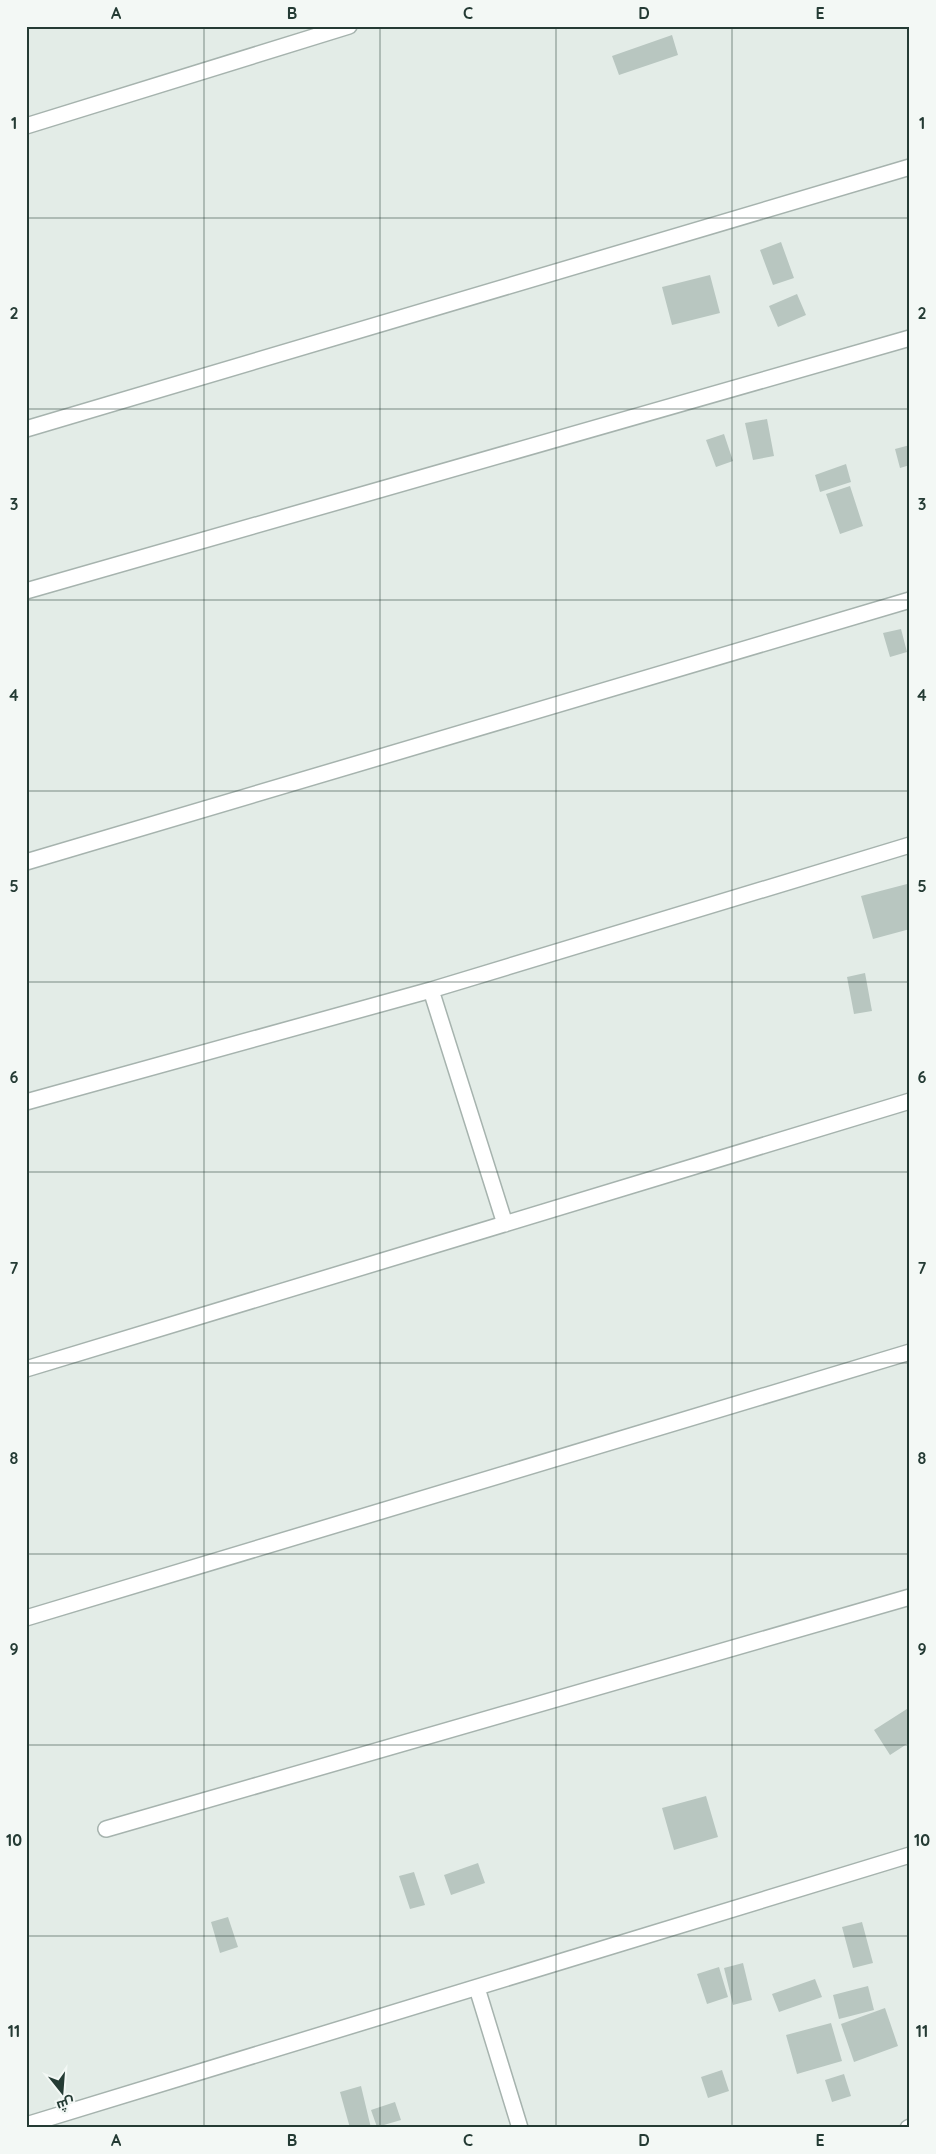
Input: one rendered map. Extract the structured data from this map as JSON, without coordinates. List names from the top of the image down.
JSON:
{
  "north": "bottom",
  "grid": {
    "columns": [
      "A",
      "B",
      "C",
      "D",
      "E"
    ],
    "rows": [
      "1",
      "2",
      "3",
      "4",
      "5",
      "6",
      "7",
      "8",
      "9",
      "10",
      "11"
    ]
  }
}
